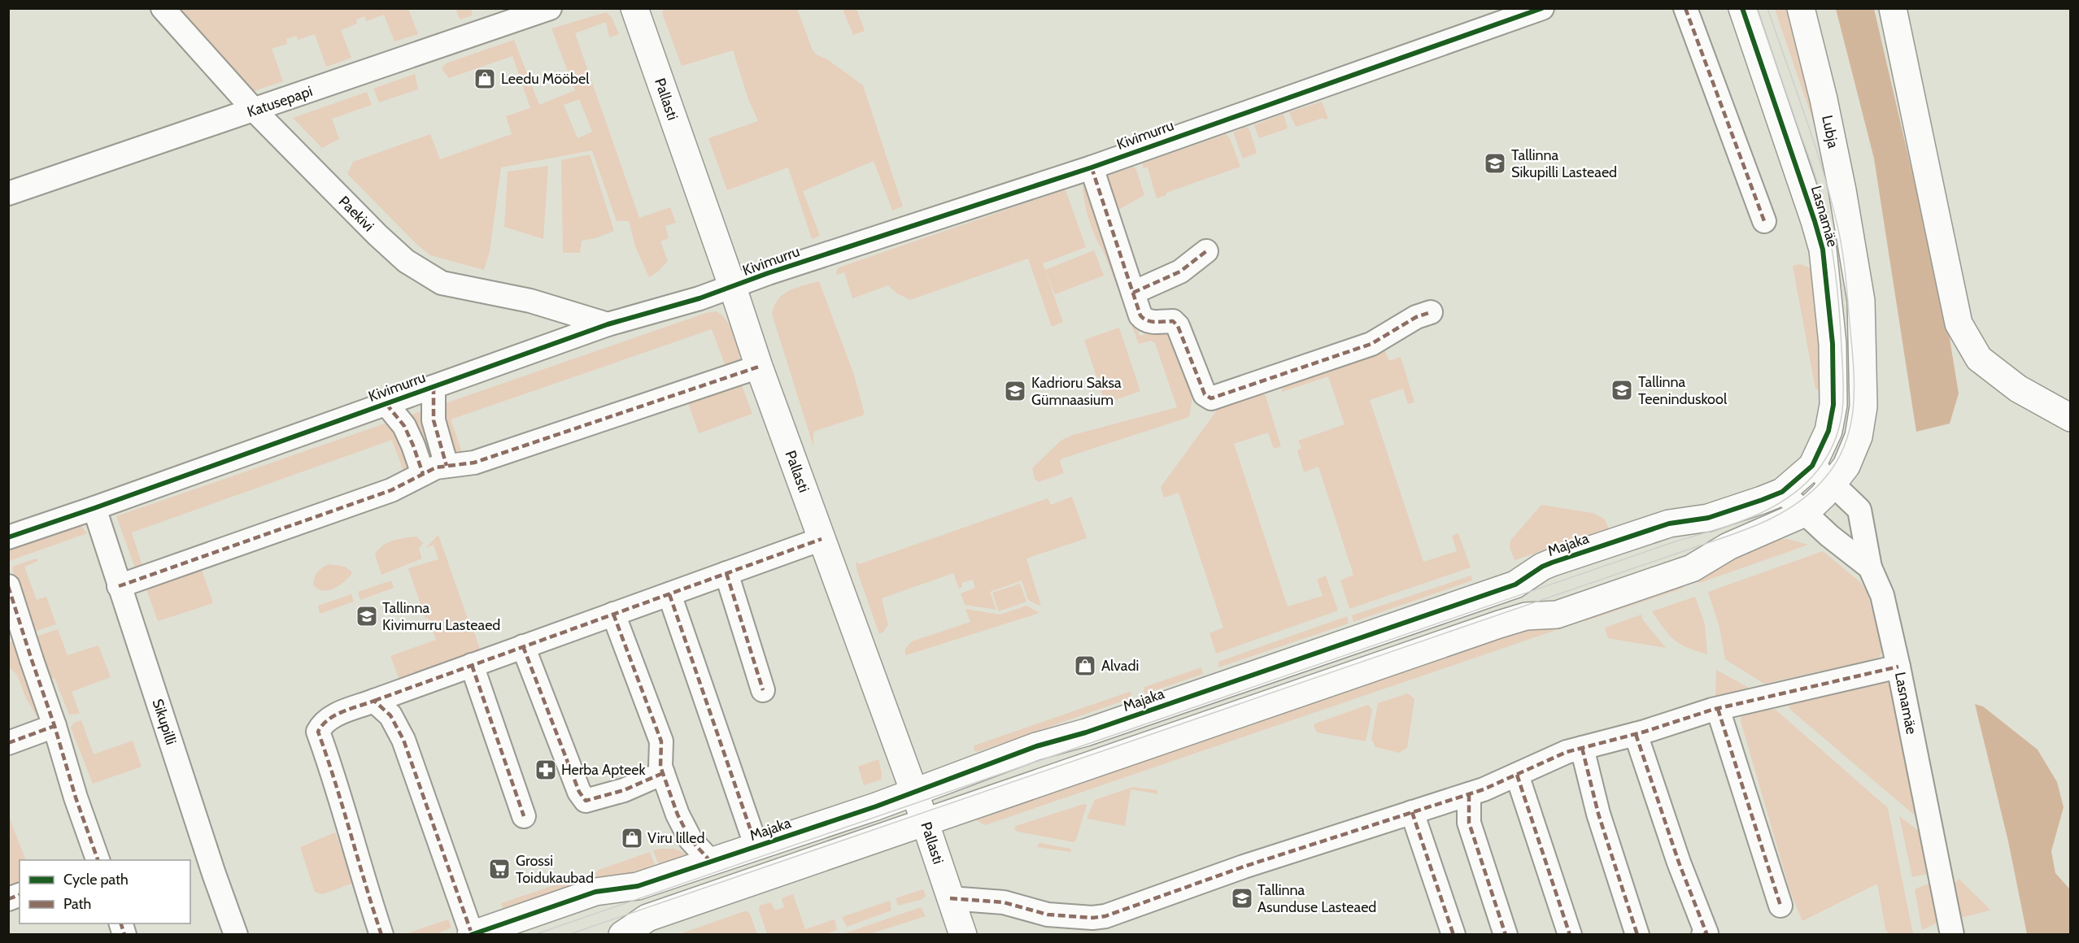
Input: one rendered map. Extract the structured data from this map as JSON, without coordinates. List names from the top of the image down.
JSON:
{
  "streets": {
    "street": [
      "Pallasti",
      "Katusepapi",
      "Lubja",
      "Kivimurru",
      "Paekivi",
      "Lasnamäe",
      "Majaka",
      "Sikupilli"
    ]
  },
  "crossings": [
    ["Pallasti", "Kivimurru"],
    ["Pallasti", "Majaka"],
    ["Katusepapi", "Paekivi"],
    ["Lubja", "Lasnamäe"],
    ["Kivimurru", "Paekivi"],
    ["Kivimurru", "Sikupilli"],
    ["Lasnamäe", "Majaka"]
  ],
  "places": {
    "shop": ["Leedu Mööbel", "Alvadi", "Viru lilled"],
    "school or university": [
      "Tallinna Sikupilli Lasteaed",
      "Tallinna Teeninduskool",
      "Kadrioru Saksa Gümnaasium",
      "Tallinna Kivimurru Lasteaed",
      "Tallinna Asunduse Lasteaed"
    ],
    "pharmacy": ["Herba Apteek"],
    "supermarket": ["Grossi Toidukaubad"]
  },
  "legend": ["Cycle path", "Path"]
}
